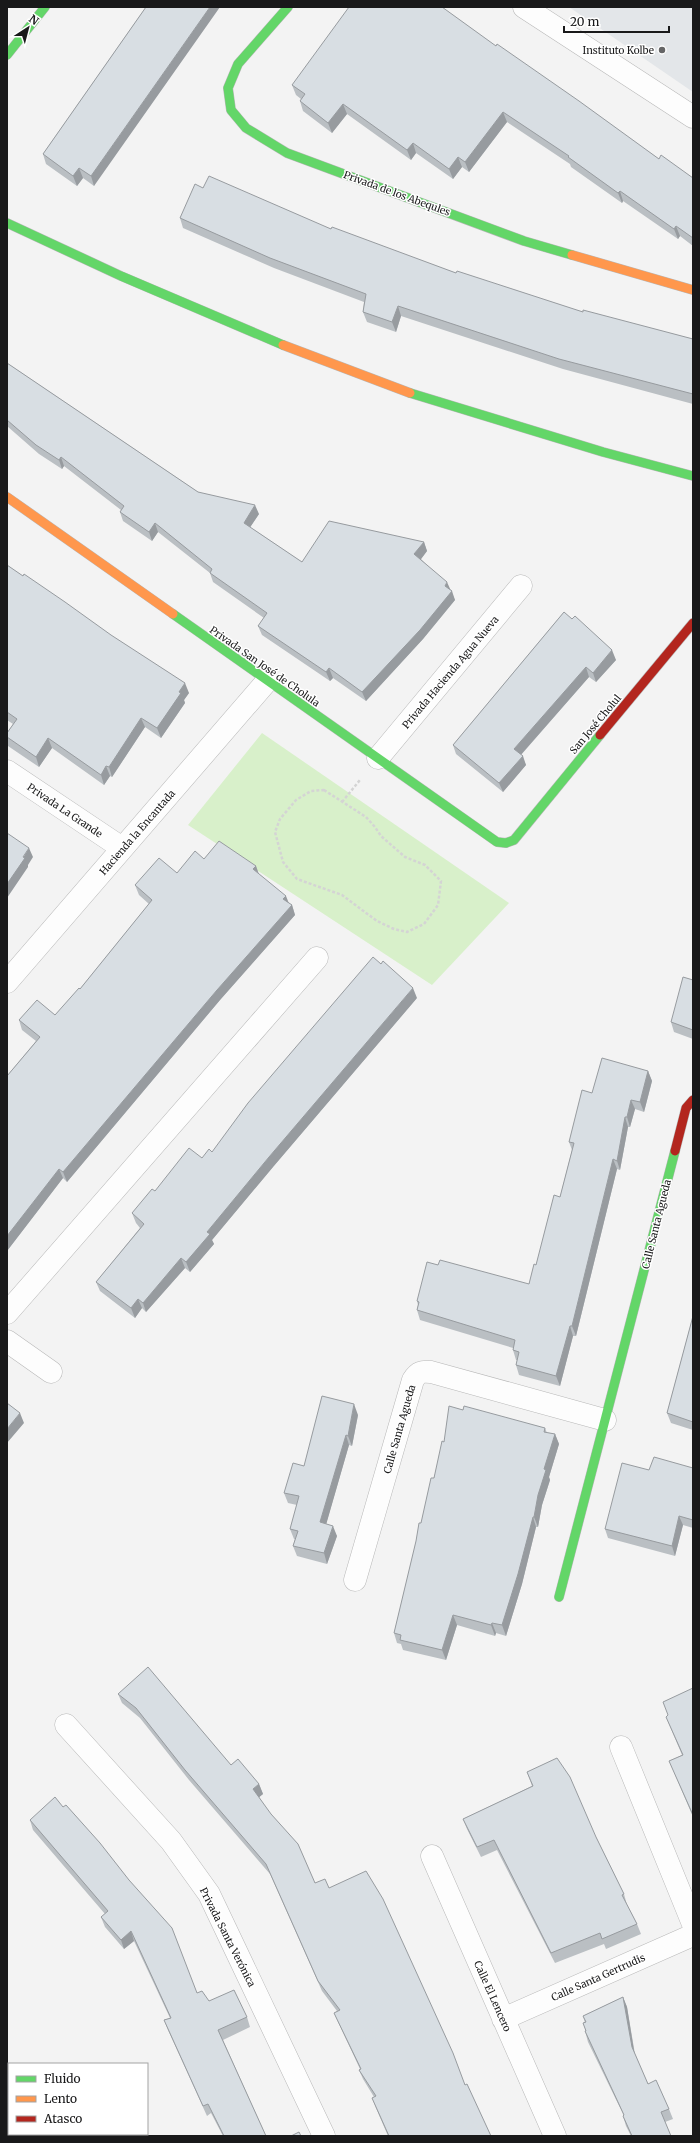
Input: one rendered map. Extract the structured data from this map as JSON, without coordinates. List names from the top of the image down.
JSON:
{
  "streets": {
    "street": [
      "Privada de los Abequles",
      "Privada San José de Cholula",
      "Privada Hacienda Agua Nueva",
      "San José Cholul",
      "Privada La Grande",
      "Hacienda la Encantada",
      "Calle Santa Agueda",
      "Privada Santa Verónica",
      "Calle Santa Gertrudis",
      "Calle El Lencero"
    ]
  },
  "crossings": [
    ["Privada San José de Cholula", "Privada Hacienda Agua Nueva"],
    ["Privada San José de Cholula", "San José Cholul"],
    ["Privada San José de Cholula", "Hacienda la Encantada"],
    ["Privada La Grande", "Hacienda la Encantada"],
    ["Calle Santa Gertrudis", "Calle El Lencero"]
  ],
  "places": ["Instituto Kolbe"],
  "legend": ["Fluido", "Lento", "Atasco"],
  "scale_bar": "20 m",
  "north": "top right"
}
